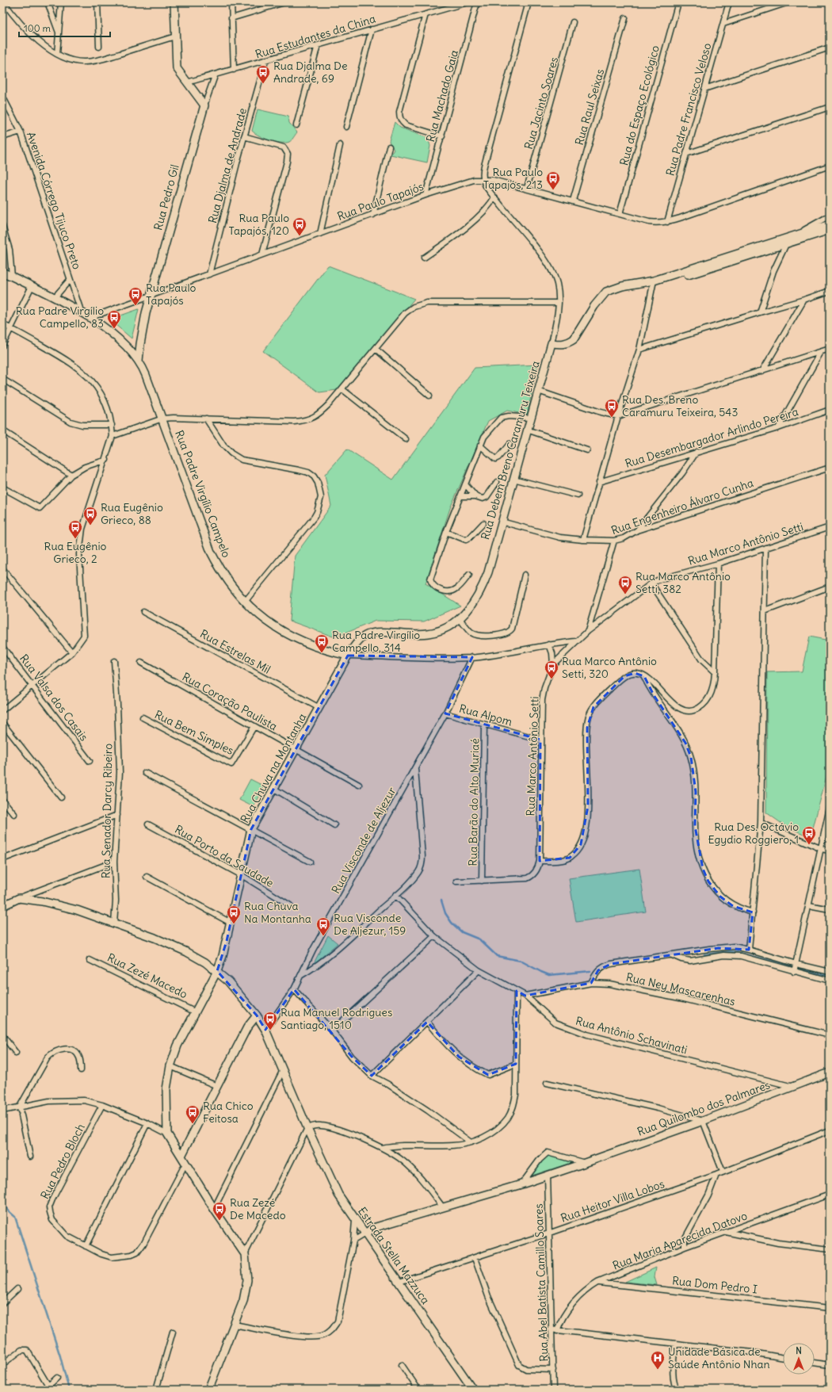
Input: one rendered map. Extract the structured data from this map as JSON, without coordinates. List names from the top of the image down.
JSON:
{
  "streets": {
    "street": [
      "Rua Estudantes da China",
      "Rua Machado Gaia",
      "Rua Jacinto Soares",
      "Rua do Espaço Ecológico",
      "Rua Raul Seixas",
      "Rua Padre Francisco Veloso",
      "Rua Djalma de Andrade",
      "Rua Pedro Gil",
      "Avenida Córrego Tijuco Preto",
      "Rua Paulo Tapajós",
      "Rua Desembargador Arlindo Pereira",
      "Rua Debem Breno Caramuru Teixeira",
      "Rua Padre Virgílio Campelo",
      "Rua Engenheiro Álvaro Cunha",
      "Rua Marco Antônio Setti",
      "Rua Estrelas Mil",
      "Rua Valsa dos Casais",
      "Rua Coração Paulista",
      "Rua Alpom",
      "Rua Bem Simples",
      "Rua Chuva na Montanha",
      "Rua Barão do Alto Muriaé",
      "Rua Senador Darcy Ribeiro",
      "Rua Visconde de Aljezur",
      "Rua Porto da Saudade",
      "Rua Zezé Macedo",
      "Rua Ney Mascarenhas",
      "Rua Antônio Schavinati",
      "Rua Quilombo dos Palmares",
      "Rua Pedro Bloch",
      "Rua Heitor Villa Lobos",
      "Rua Maria Aparecida Datovo",
      "Estrada Stella Mazzuca",
      "Rua Abel Batista Camillo Soares",
      "Rua Dom Pedro I"
    ]
  },
  "crossings": [
    ["Rua Estudantes da China", "Rua Djalma de Andrade"],
    ["Rua Estudantes da China", "Rua Pedro Gil"],
    ["Rua Machado Gaia", "Rua Paulo Tapajós"],
    ["Rua Jacinto Soares", "Rua Paulo Tapajós"],
    ["Rua do Espaço Ecológico", "Rua Paulo Tapajós"],
    ["Rua Raul Seixas", "Rua Paulo Tapajós"],
    ["Rua Padre Francisco Veloso", "Rua Paulo Tapajós"],
    ["Rua Djalma de Andrade", "Rua Paulo Tapajós"],
    ["Rua Pedro Gil", "Rua Paulo Tapajós"],
    ["Rua Pedro Gil", "Rua Padre Virgílio Campelo"],
    ["Avenida Córrego Tijuco Preto", "Rua Padre Virgílio Campelo"],
    ["Rua Paulo Tapajós", "Rua Debem Breno Caramuru Teixeira"],
    ["Rua Paulo Tapajós", "Rua Padre Virgílio Campelo"],
    ["Rua Debem Breno Caramuru Teixeira", "Rua Padre Virgílio Campelo"],
    ["Rua Debem Breno Caramuru Teixeira", "Rua Engenheiro Álvaro Cunha"],
    ["Rua Debem Breno Caramuru Teixeira", "Rua Chuva na Montanha"],
    ["Rua Padre Virgílio Campelo", "Rua Marco Antônio Setti"],
    ["Rua Padre Virgílio Campelo", "Rua Chuva na Montanha"],
    ["Rua Padre Virgílio Campelo", "Rua Visconde de Aljezur"],
    ["Rua Marco Antônio Setti", "Rua Alpom"],
    ["Rua Marco Antônio Setti", "Rua Barão do Alto Muriaé"],
    ["Rua Estrelas Mil", "Rua Chuva na Montanha"],
    ["Rua Coração Paulista", "Rua Bem Simples"],
    ["Rua Coração Paulista", "Rua Chuva na Montanha"],
    ["Rua Alpom", "Rua Barão do Alto Muriaé"],
    ["Rua Alpom", "Rua Visconde de Aljezur"],
    ["Rua Chuva na Montanha", "Rua Porto da Saudade"],
    ["Rua Chuva na Montanha", "Rua Zezé Macedo"],
    ["Rua Chuva na Montanha", "Estrada Stella Mazzuca"],
    ["Rua Senador Darcy Ribeiro", "Estrada Stella Mazzuca"],
    ["Rua Visconde de Aljezur", "Estrada Stella Mazzuca"],
    ["Rua Zezé Macedo", "Estrada Stella Mazzuca"],
    ["Rua Ney Mascarenhas", "Rua Antônio Schavinati"],
    ["Rua Antônio Schavinati", "Rua Quilombo dos Palmares"],
    ["Rua Quilombo dos Palmares", "Estrada Stella Mazzuca"],
    ["Rua Quilombo dos Palmares", "Rua Abel Batista Camillo Soares"],
    ["Rua Heitor Villa Lobos", "Estrada Stella Mazzuca"],
    ["Rua Heitor Villa Lobos", "Rua Abel Batista Camillo Soares"],
    ["Rua Maria Aparecida Datovo", "Rua Dom Pedro I"]
  ],
  "places": {
    "bus stop": [
      "Rua Djalma De Andrade, 69",
      "Rua Paulo Tapajós, 213",
      "Rua Paulo Tapajós, 120",
      "Rua Paulo Tapajós",
      "Rua Padre Virgílio Campello, 83",
      "Rua Des. Breno Caramuru Teixeira, 543",
      "Rua Eugênio Grieco, 88",
      "Rua Eugênio Grieco, 2",
      "Rua Marco Antônio Setti, 382",
      "Rua Padre Virgílio Campello, 314",
      "Rua Marco Antônio Setti, 320",
      "Rua Des. Octávio Egydio Roggiero, 1",
      "Rua Chuva Na Montanha",
      "Rua Visconde De Aljezur, 159",
      "Rua Manuel Rodrigues Santiago, 1510",
      "Rua Chico Feitosa",
      "Rua Zezé De Macedo"
    ],
    "hospital": ["Unidade Básica de Saúde Antônio Nhan"]
  },
  "scale_bar": "100 m",
  "north": "top"
}
